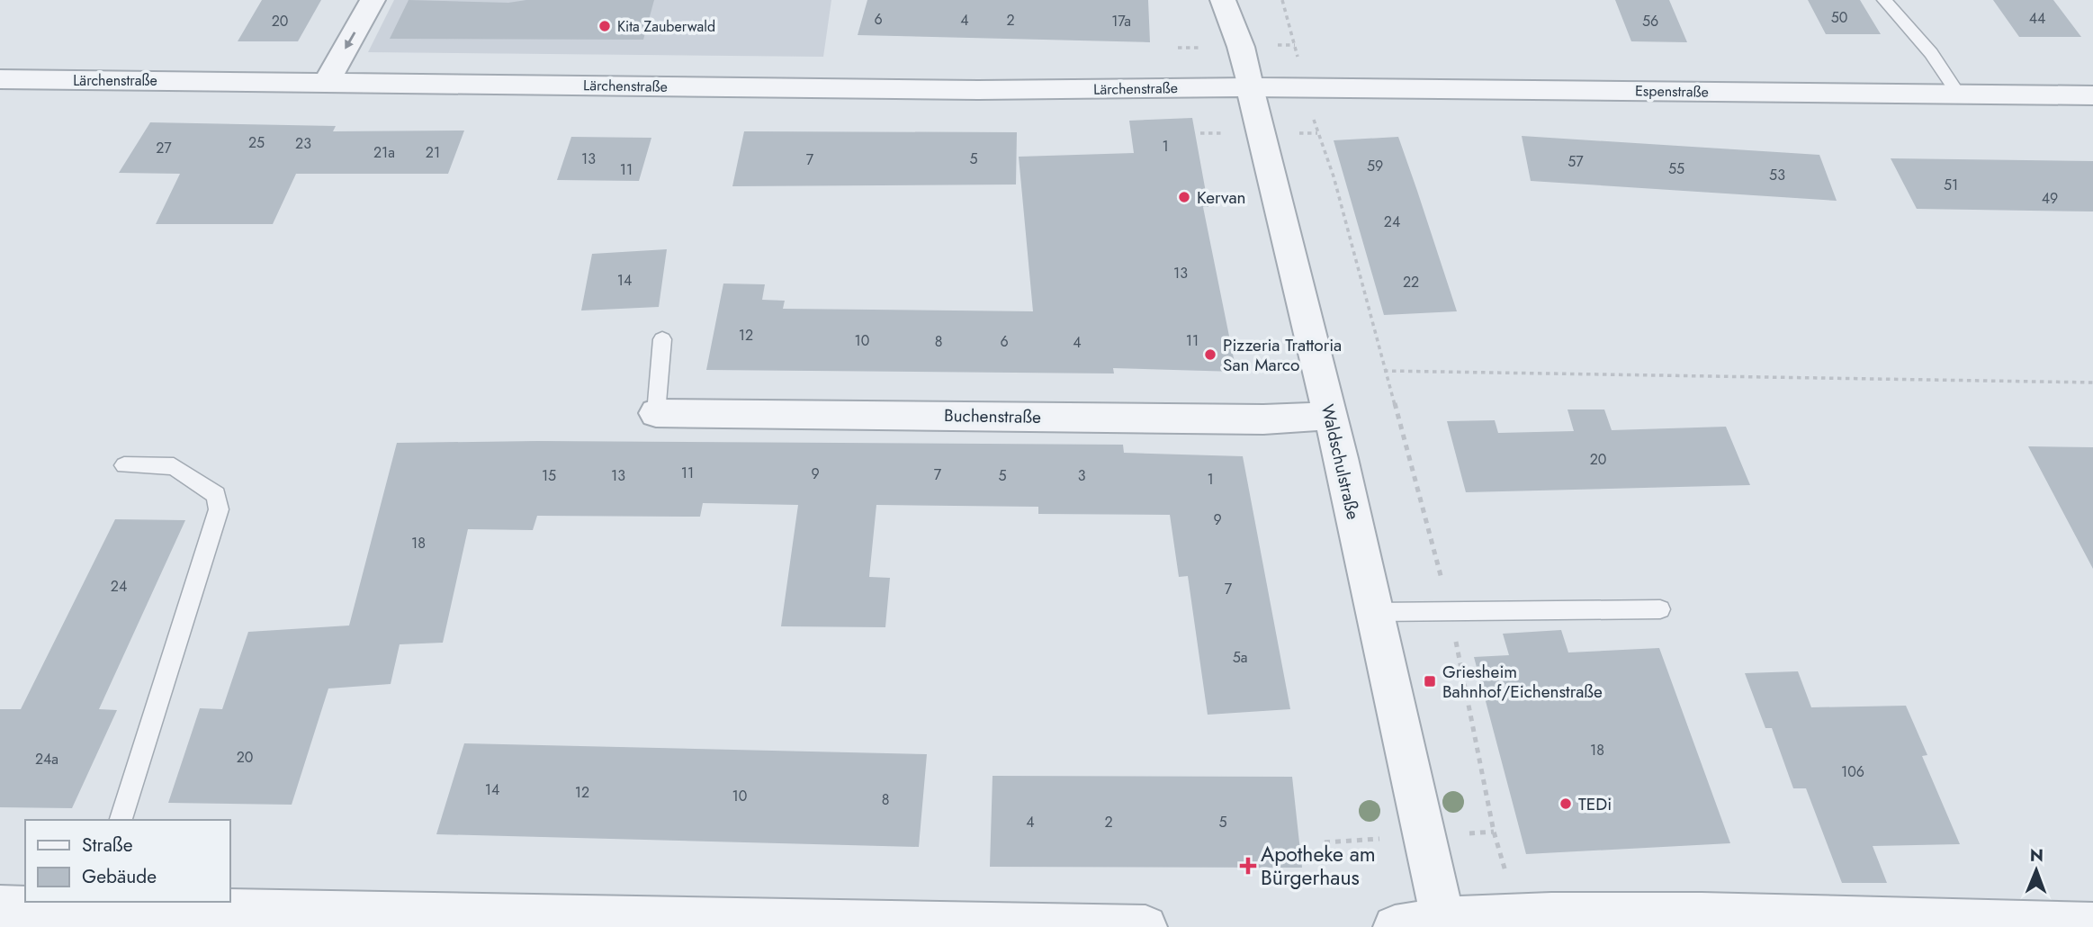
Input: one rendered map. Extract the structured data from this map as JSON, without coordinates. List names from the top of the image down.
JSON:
{
  "streets": {
    "street": [
      "Lärchenstraße",
      "Espenstraße",
      "Buchenstraße",
      "Waldschulstraße"
    ]
  },
  "crossings": [
    ["Lärchenstraße", "Espenstraße"],
    ["Lärchenstraße", "Waldschulstraße"],
    ["Espenstraße", "Waldschulstraße"],
    ["Buchenstraße", "Waldschulstraße"]
  ],
  "places": {
    "other": [
      "Kita Zauberwald",
      "Kervan",
      "Pizzeria Trattoria San Marco",
      "TEDi"
    ],
    "transit": ["Griesheim Bahnhof/Eichenstraße"],
    "health": ["Apotheke am Bürgerhaus"]
  },
  "house_numbers": [
    "50",
    "44",
    "6",
    "4",
    "2",
    "20",
    "17a",
    "56",
    "25",
    "23",
    "1",
    "27",
    "21a",
    "21",
    "13",
    "5",
    "7",
    "57",
    "59",
    "55",
    "11",
    "53",
    "51",
    "49",
    "24",
    "13",
    "14",
    "22",
    "12",
    "10",
    "11",
    "8",
    "6",
    "4",
    "20",
    "11",
    "9",
    "7",
    "15",
    "13",
    "5",
    "3",
    "1",
    "9",
    "18",
    "24",
    "7",
    "5a",
    "18",
    "20",
    "24a",
    "106",
    "14",
    "12",
    "10",
    "8",
    "4",
    "2",
    "5"
  ],
  "legend": ["Straße", "Gebäude"],
  "north": "top"
}
